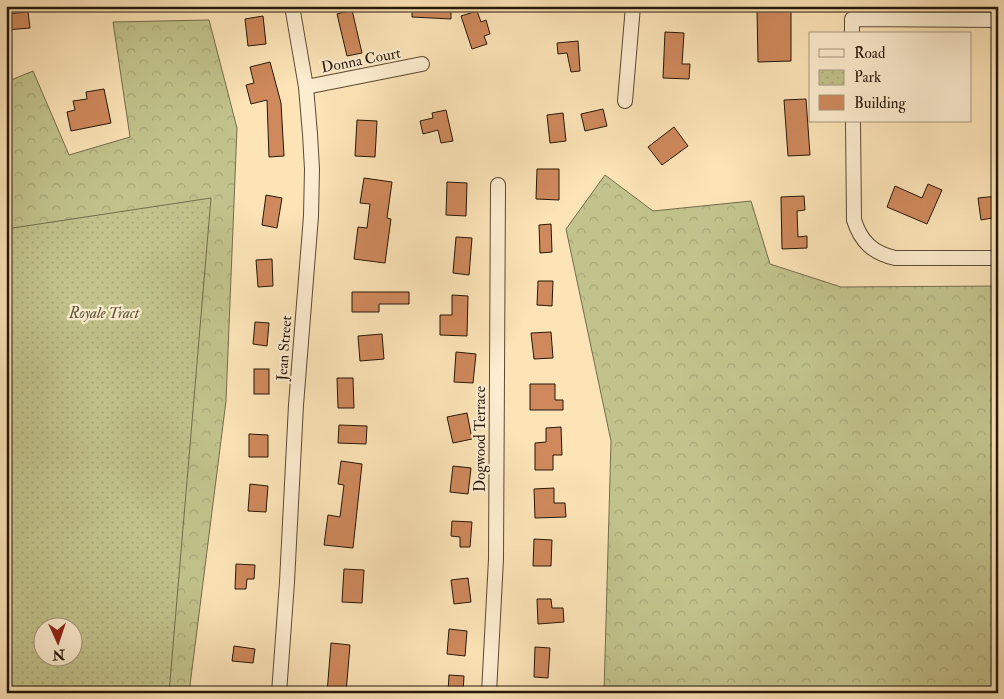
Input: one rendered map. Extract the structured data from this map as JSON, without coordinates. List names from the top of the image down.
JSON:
{
  "streets": {
    "street": ["Donna Court", "Jean Street", "Dogwood Terrace"]
  },
  "crossings": [
    ["Donna Court", "Jean Street"]
  ],
  "parks": ["Royale Tract"],
  "legend": ["Road", "Park", "Building"],
  "north": "bottom"
}
